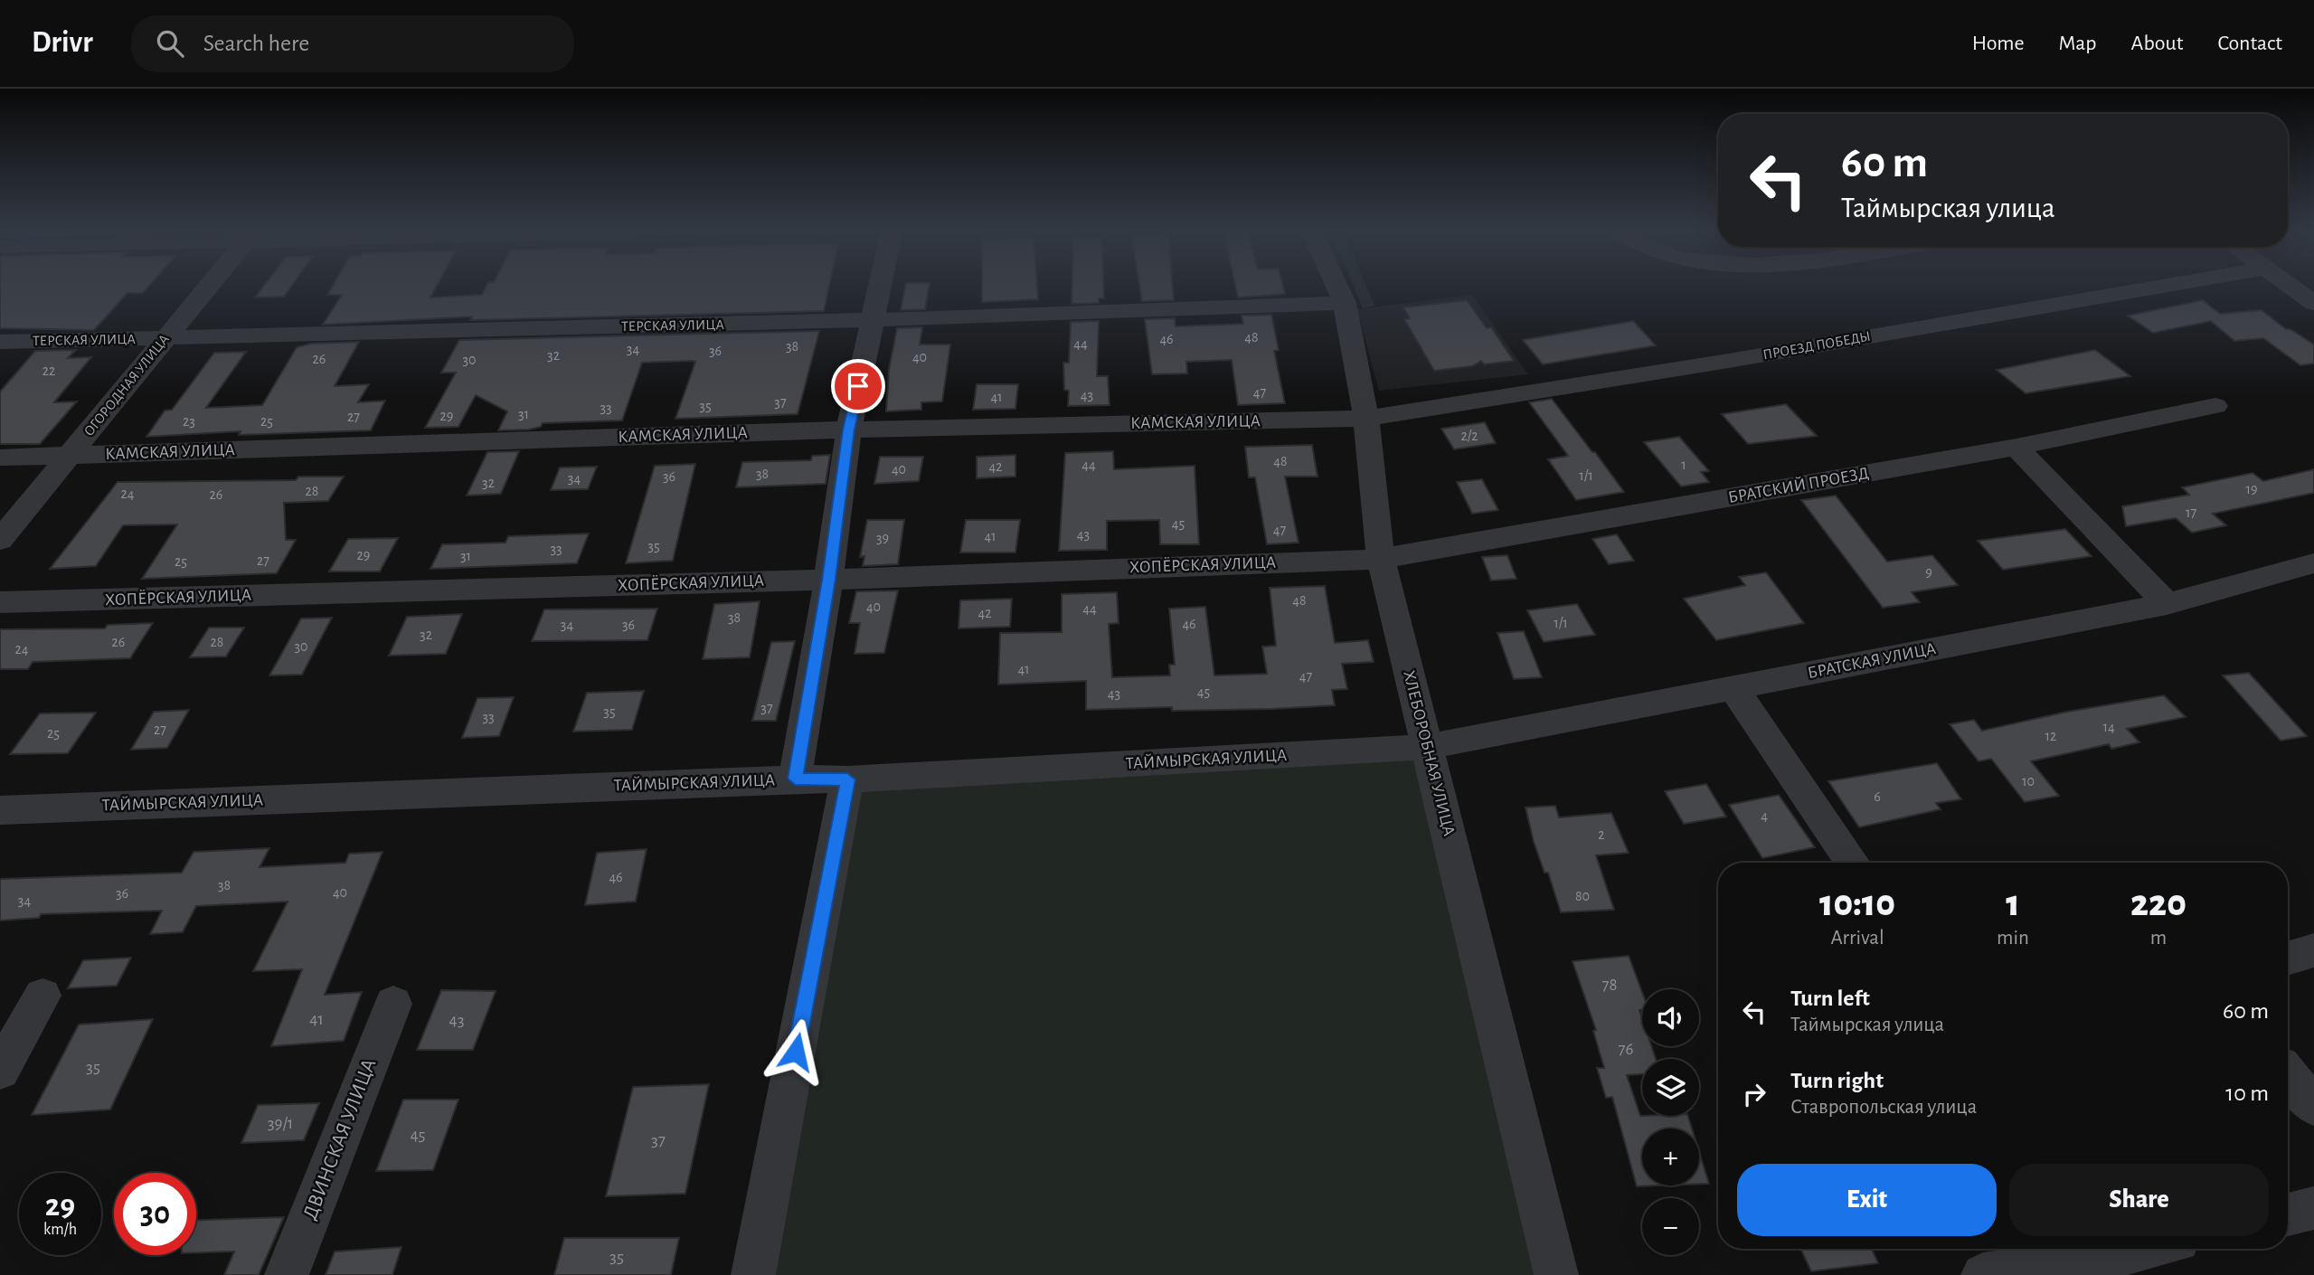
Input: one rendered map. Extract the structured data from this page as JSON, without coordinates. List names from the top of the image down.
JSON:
{
  "streets": {
    "street": [
      "ТЕРСКАЯ УЛИЦА",
      "ПРОЕЗД ПОБЕДЫ",
      "ОГОРОДНАЯ УЛИЦА",
      "КАМСКАЯ УЛИЦА",
      "БРАТСКИЙ ПРОЕЗД",
      "ХОПЁРСКАЯ УЛИЦА",
      "БРАТСКАЯ УЛИЦА",
      "ХЛЕБОРОБНАЯ УЛИЦА",
      "ТАЙМЫРСКАЯ УЛИЦА",
      "ДВИНСКАЯ УЛИЦА"
    ]
  },
  "crossings": [
    ["ТЕРСКАЯ УЛИЦА", "ОГОРОДНАЯ УЛИЦА"],
    ["ТЕРСКАЯ УЛИЦА", "ХЛЕБОРОБНАЯ УЛИЦА"],
    ["ПРОЕЗД ПОБЕДЫ", "КАМСКАЯ УЛИЦА"],
    ["ПРОЕЗД ПОБЕДЫ", "ХЛЕБОРОБНАЯ УЛИЦА"],
    ["ОГОРОДНАЯ УЛИЦА", "КАМСКАЯ УЛИЦА"],
    ["КАМСКАЯ УЛИЦА", "ХЛЕБОРОБНАЯ УЛИЦА"],
    ["БРАТСКИЙ ПРОЕЗД", "ХОПЁРСКАЯ УЛИЦА"],
    ["БРАТСКИЙ ПРОЕЗД", "ХЛЕБОРОБНАЯ УЛИЦА"],
    ["ХОПЁРСКАЯ УЛИЦА", "ХЛЕБОРОБНАЯ УЛИЦА"],
    ["БРАТСКАЯ УЛИЦА", "ХЛЕБОРОБНАЯ УЛИЦА"],
    ["БРАТСКАЯ УЛИЦА", "ТАЙМЫРСКАЯ УЛИЦА"],
    ["ХЛЕБОРОБНАЯ УЛИЦА", "ТАЙМЫРСКАЯ УЛИЦА"]
  ],
  "house_numbers": [
    "48",
    "46",
    "44",
    "38",
    "34",
    "36",
    "32",
    "40",
    "26",
    "30",
    "22",
    "47",
    "43",
    "41",
    "37",
    "35",
    "33",
    "31",
    "29",
    "27",
    "23",
    "25",
    "2/2",
    "48",
    "44",
    "1",
    "42",
    "40",
    "38",
    "1/1",
    "36",
    "34",
    "32",
    "19",
    "28",
    "24",
    "26",
    "17",
    "45",
    "47",
    "43",
    "41",
    "39",
    "35",
    "33",
    "29",
    "31",
    "27",
    "25",
    "9",
    "48",
    "40",
    "44",
    "42",
    "38",
    "1/1",
    "46",
    "34",
    "36",
    "32",
    "26",
    "28",
    "30",
    "24",
    "41",
    "47",
    "45",
    "43",
    "37",
    "35",
    "33",
    "14",
    "27",
    "25",
    "12",
    "10",
    "6",
    "4",
    "2",
    "46",
    "38",
    "40",
    "36",
    "80",
    "34",
    "78",
    "41",
    "43",
    "76",
    "35",
    "39/1",
    "45",
    "37",
    "35"
  ],
  "page": {
    "header": "Drivr",
    "search": "Search here",
    "nav": [
      "Home",
      "Map",
      "About",
      "Contact"
    ],
    "turn": ["60 m", "Таймырская улица"],
    "eta": [
      "10:10",
      "Arrival",
      "1",
      "min",
      "220",
      "m"
    ],
    "list": [
      {
        "name": "Turn left",
        "note": "Таймырская улица",
        "value": "60 m"
      },
      {
        "name": "Turn right",
        "note": "Ставропольская улица",
        "value": "10 m"
      }
    ],
    "map_buttons": ["+", "−"],
    "buttons": ["Exit", "Share"],
    "speed": "29 km/h",
    "limit": "30"
  }
}
